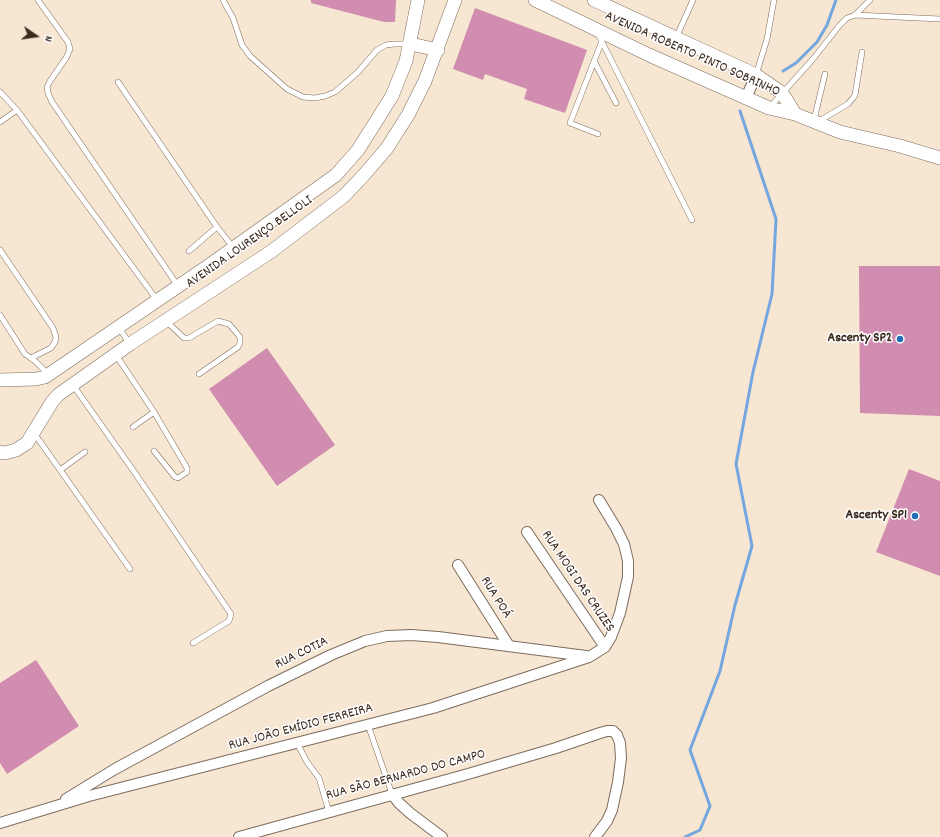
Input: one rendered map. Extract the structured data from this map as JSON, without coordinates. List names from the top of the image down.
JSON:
{
  "streets": {
    "street": [
      "AVENIDA ROBERTO PINTO SOBRINHO",
      "AVENIDA LOURENÇO BELLOLI",
      "RUA MOGI DAS CRUZES",
      "RUA POÁ",
      "RUA COTIA",
      "RUA JOÃO EMÍDIO FERREIRA",
      "RUA SÃO BERNARDO DO CAMPO"
    ]
  },
  "crossings": [
    ["RUA MOGI DAS CRUZES", "RUA JOÃO EMÍDIO FERREIRA"],
    ["RUA POÁ", "RUA COTIA"],
    ["RUA COTIA", "RUA JOÃO EMÍDIO FERREIRA"]
  ],
  "places": ["Ascenty SP2", "Ascenty SP1"],
  "north": "right"
}
